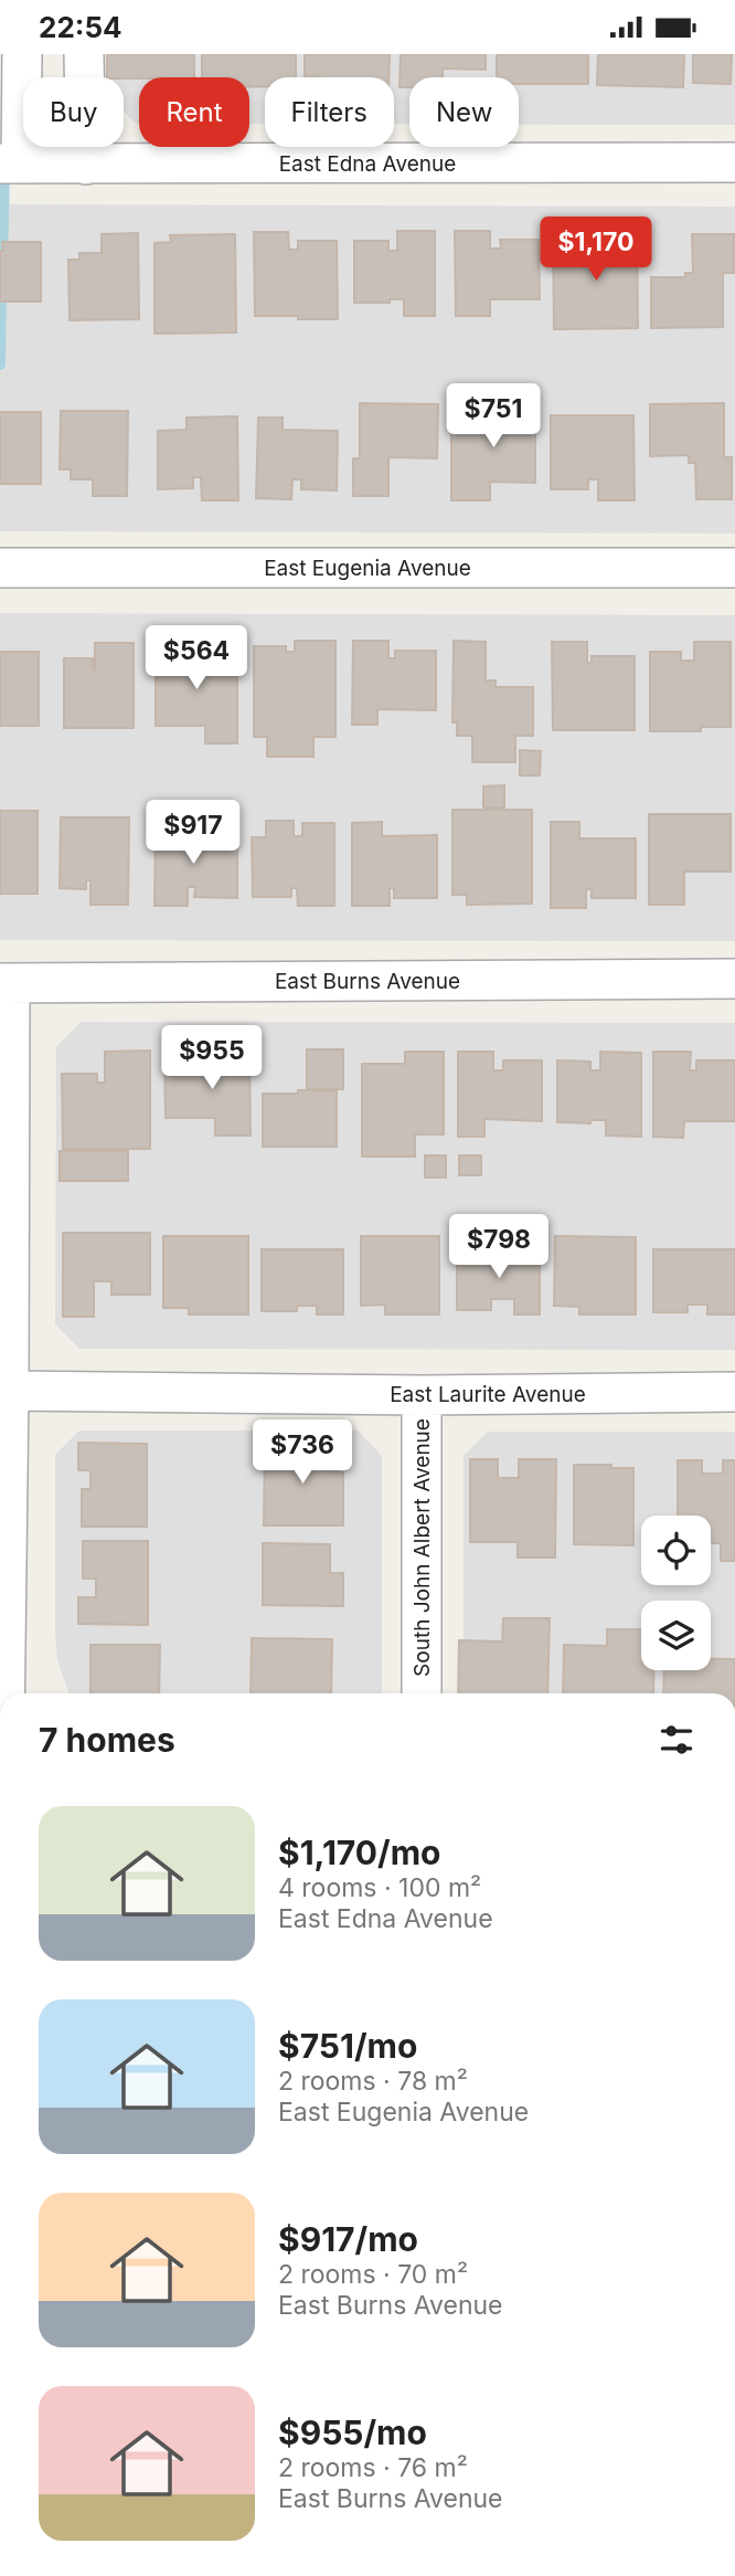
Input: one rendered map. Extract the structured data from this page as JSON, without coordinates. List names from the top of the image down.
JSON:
{
  "streets": {
    "street": [
      "East Edna Avenue",
      "East Eugenia Avenue",
      "East Burns Avenue",
      "East Laurite Avenue",
      "South John Albert Avenue"
    ]
  },
  "crossings": [
    ["East Laurite Avenue", "South John Albert Avenue"]
  ],
  "page": {
    "status": "22:54",
    "chip": [
      "Buy",
      "Rent",
      "Filters",
      "New"
    ],
    "price": [
      "$1,170",
      "$751",
      "$564",
      "$917",
      "$955",
      "$798",
      "$736"
    ],
    "heading": "7 homes",
    "list": [
      {
        "name": "$1,170/mo",
        "note": "4 rooms · 100 m² · East Edna Avenue"
      },
      {
        "name": "$751/mo",
        "note": "2 rooms · 78 m² · East Eugenia Avenue"
      },
      {
        "name": "$917/mo",
        "note": "2 rooms · 70 m² · East Burns Avenue"
      },
      {
        "name": "$955/mo",
        "note": "2 rooms · 76 m² · East Burns Avenue"
      }
    ]
  }
}
